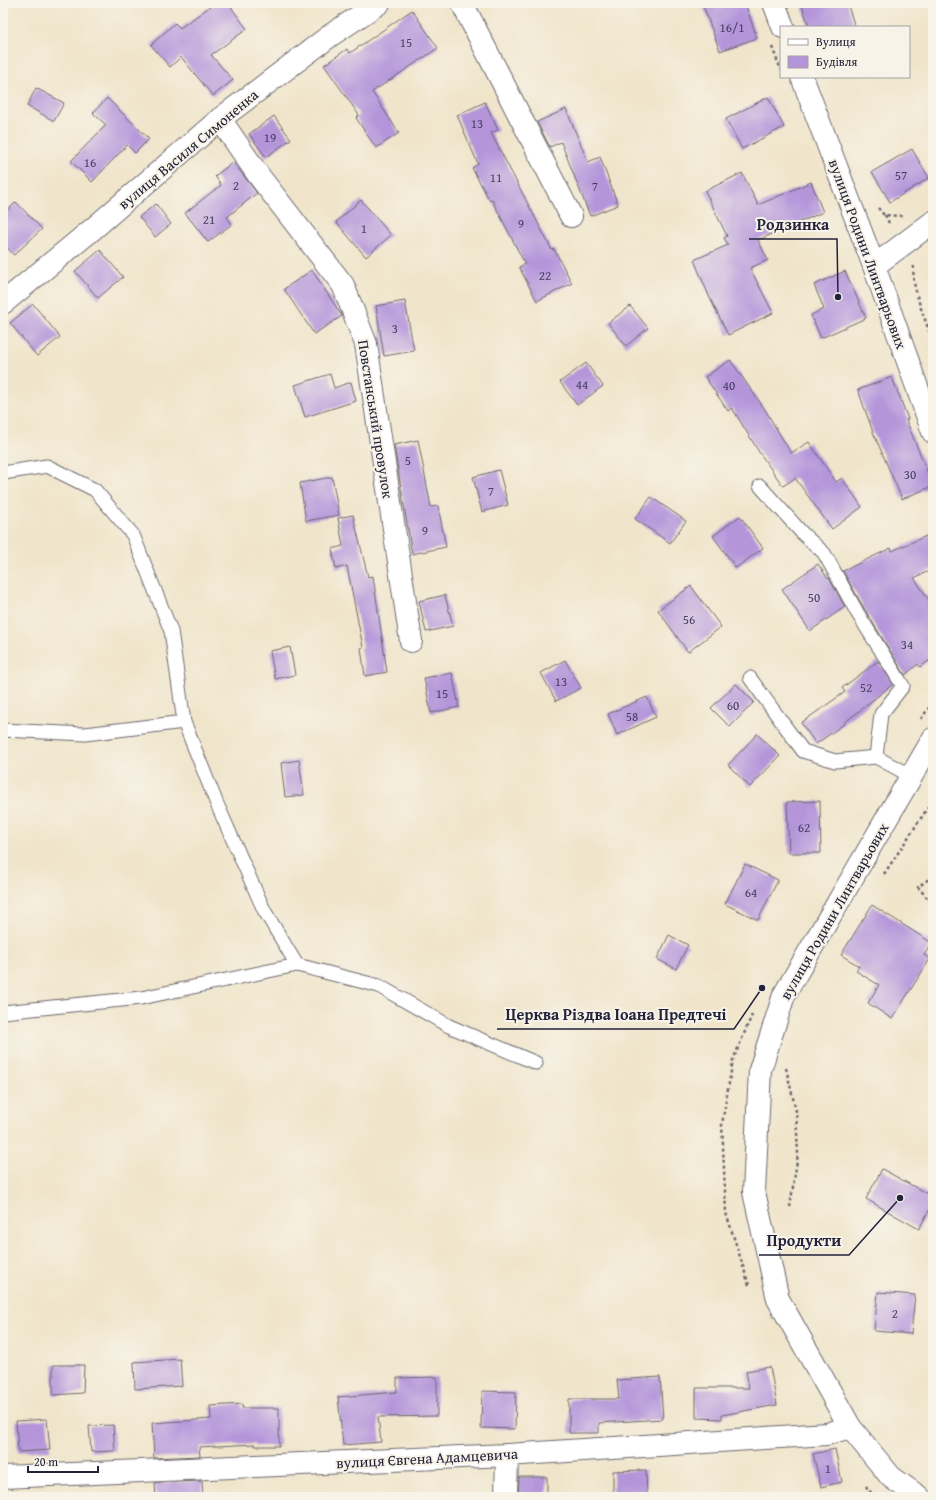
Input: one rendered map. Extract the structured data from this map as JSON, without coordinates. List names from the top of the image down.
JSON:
{
  "streets": {
    "street": [
      "вулиця Василя Симоненка",
      "вулиця Родини Линтварьових",
      "Повстанський провулок",
      "вулиця Євгена Адамцевича"
    ]
  },
  "crossings": [
    ["вулиця Василя Симоненка", "Повстанський провулок"],
    ["вулиця Родини Линтварьових", "вулиця Євгена Адамцевича"]
  ],
  "places": ["Родзинка", "Церква Різдва Іоана Предтечі", "Продукти"],
  "house_numbers": [
    "16/1",
    "15",
    "13",
    "19",
    "16",
    "57",
    "11",
    "2",
    "7",
    "21",
    "9",
    "1",
    "22",
    "3",
    "44",
    "40",
    "5",
    "30",
    "7",
    "9",
    "50",
    "56",
    "34",
    "13",
    "52",
    "15",
    "60",
    "58",
    "62",
    "64",
    "2",
    "1"
  ],
  "legend": ["Вулиця", "Будівля"],
  "scale_bar": "20 m"
}
